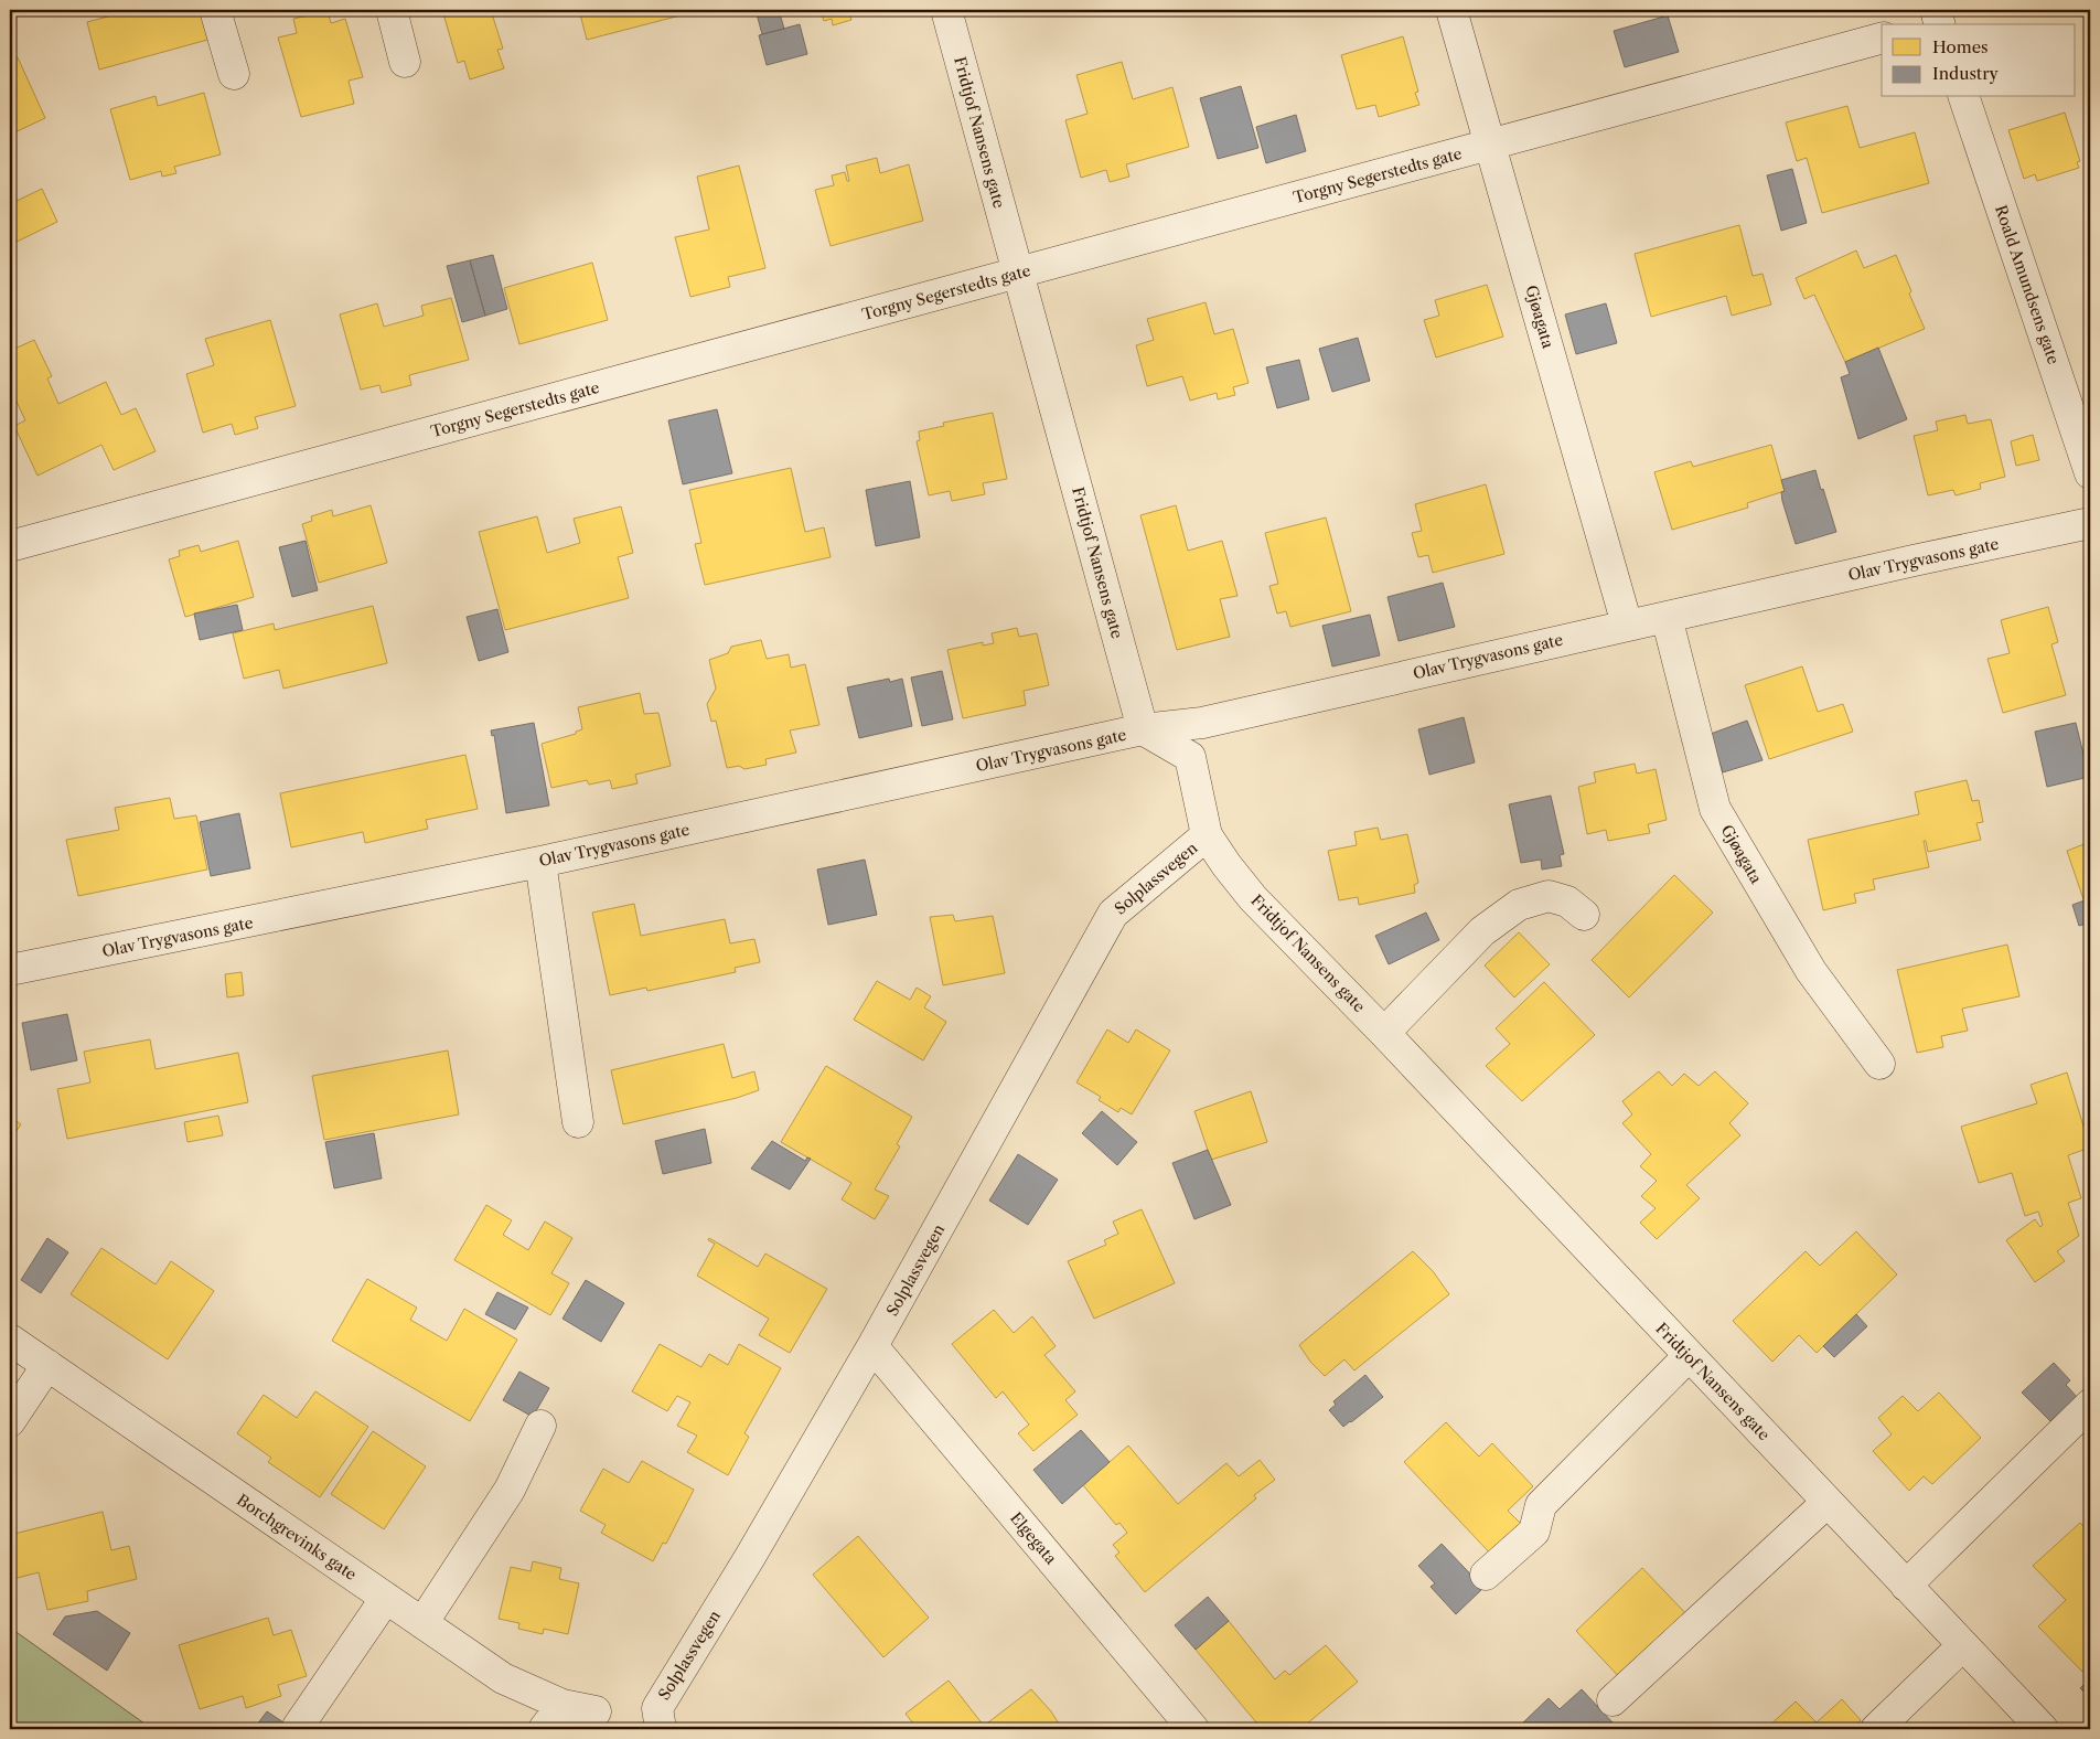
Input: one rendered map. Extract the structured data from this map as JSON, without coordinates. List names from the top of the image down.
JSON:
{
  "streets": {
    "street": [
      "Fridtjof Nansens gate",
      "Torgny Segerstedts gate",
      "Roald Amundsens gate",
      "Gjøagata",
      "Olav Trygvasons gate",
      "Solplassvegen",
      "Borchgrevinks gate",
      "Elgegata"
    ]
  },
  "crossings": [
    ["Fridtjof Nansens gate", "Torgny Segerstedts gate"],
    ["Fridtjof Nansens gate", "Olav Trygvasons gate"],
    ["Fridtjof Nansens gate", "Solplassvegen"],
    ["Torgny Segerstedts gate", "Gjøagata"],
    ["Gjøagata", "Olav Trygvasons gate"],
    ["Solplassvegen", "Elgegata"]
  ],
  "legend": ["Homes", "Industry"]
}
